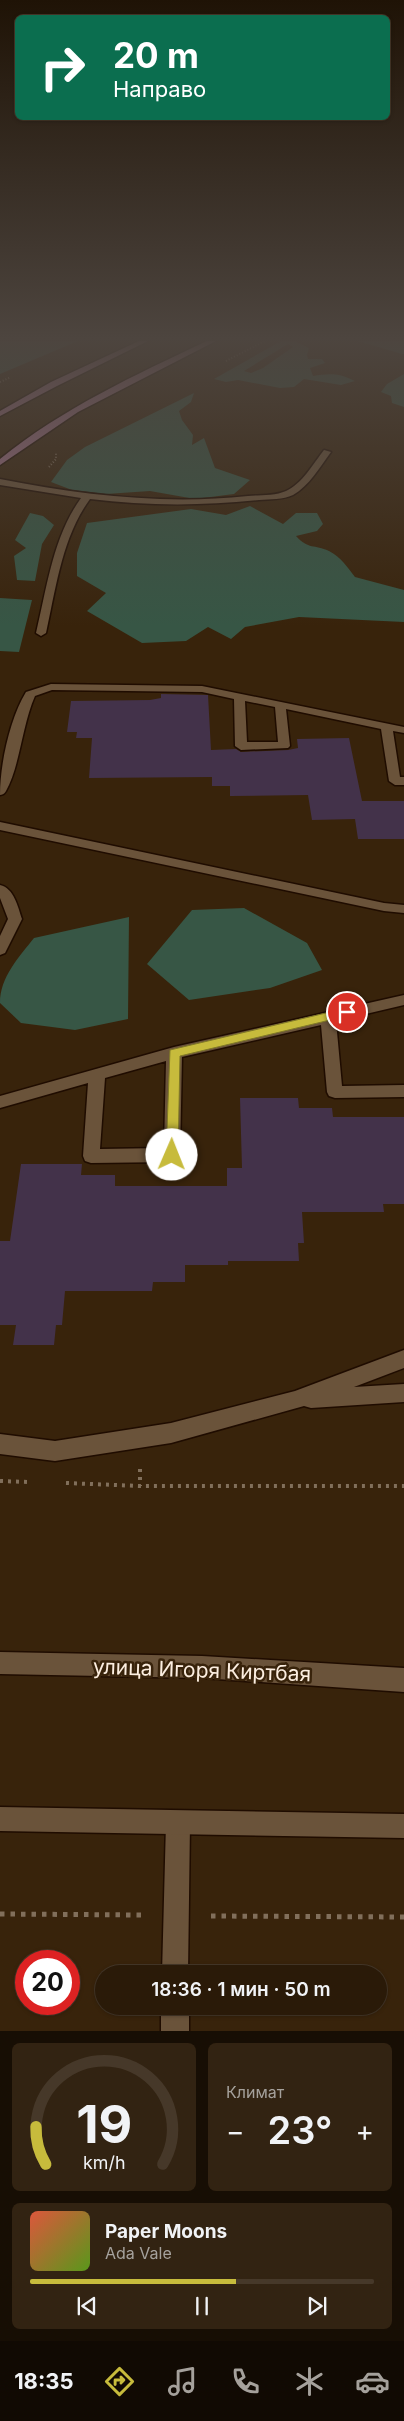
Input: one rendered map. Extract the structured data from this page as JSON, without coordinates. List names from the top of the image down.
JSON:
{
  "streets": {
    "street": ["улица Игоря Киртбая"]
  },
  "page": {
    "turn": ["20 m", "Направо"],
    "limit": "20",
    "trip": "18:36 · 1 мин · 50 m",
    "tile": "Климат",
    "heat": ["−", "23°", "+"],
    "song": ["Paper Moons", "Ada Vale"],
    "tabs": "18:35",
    "gauge": ["19", "km/h"]
  }
}
